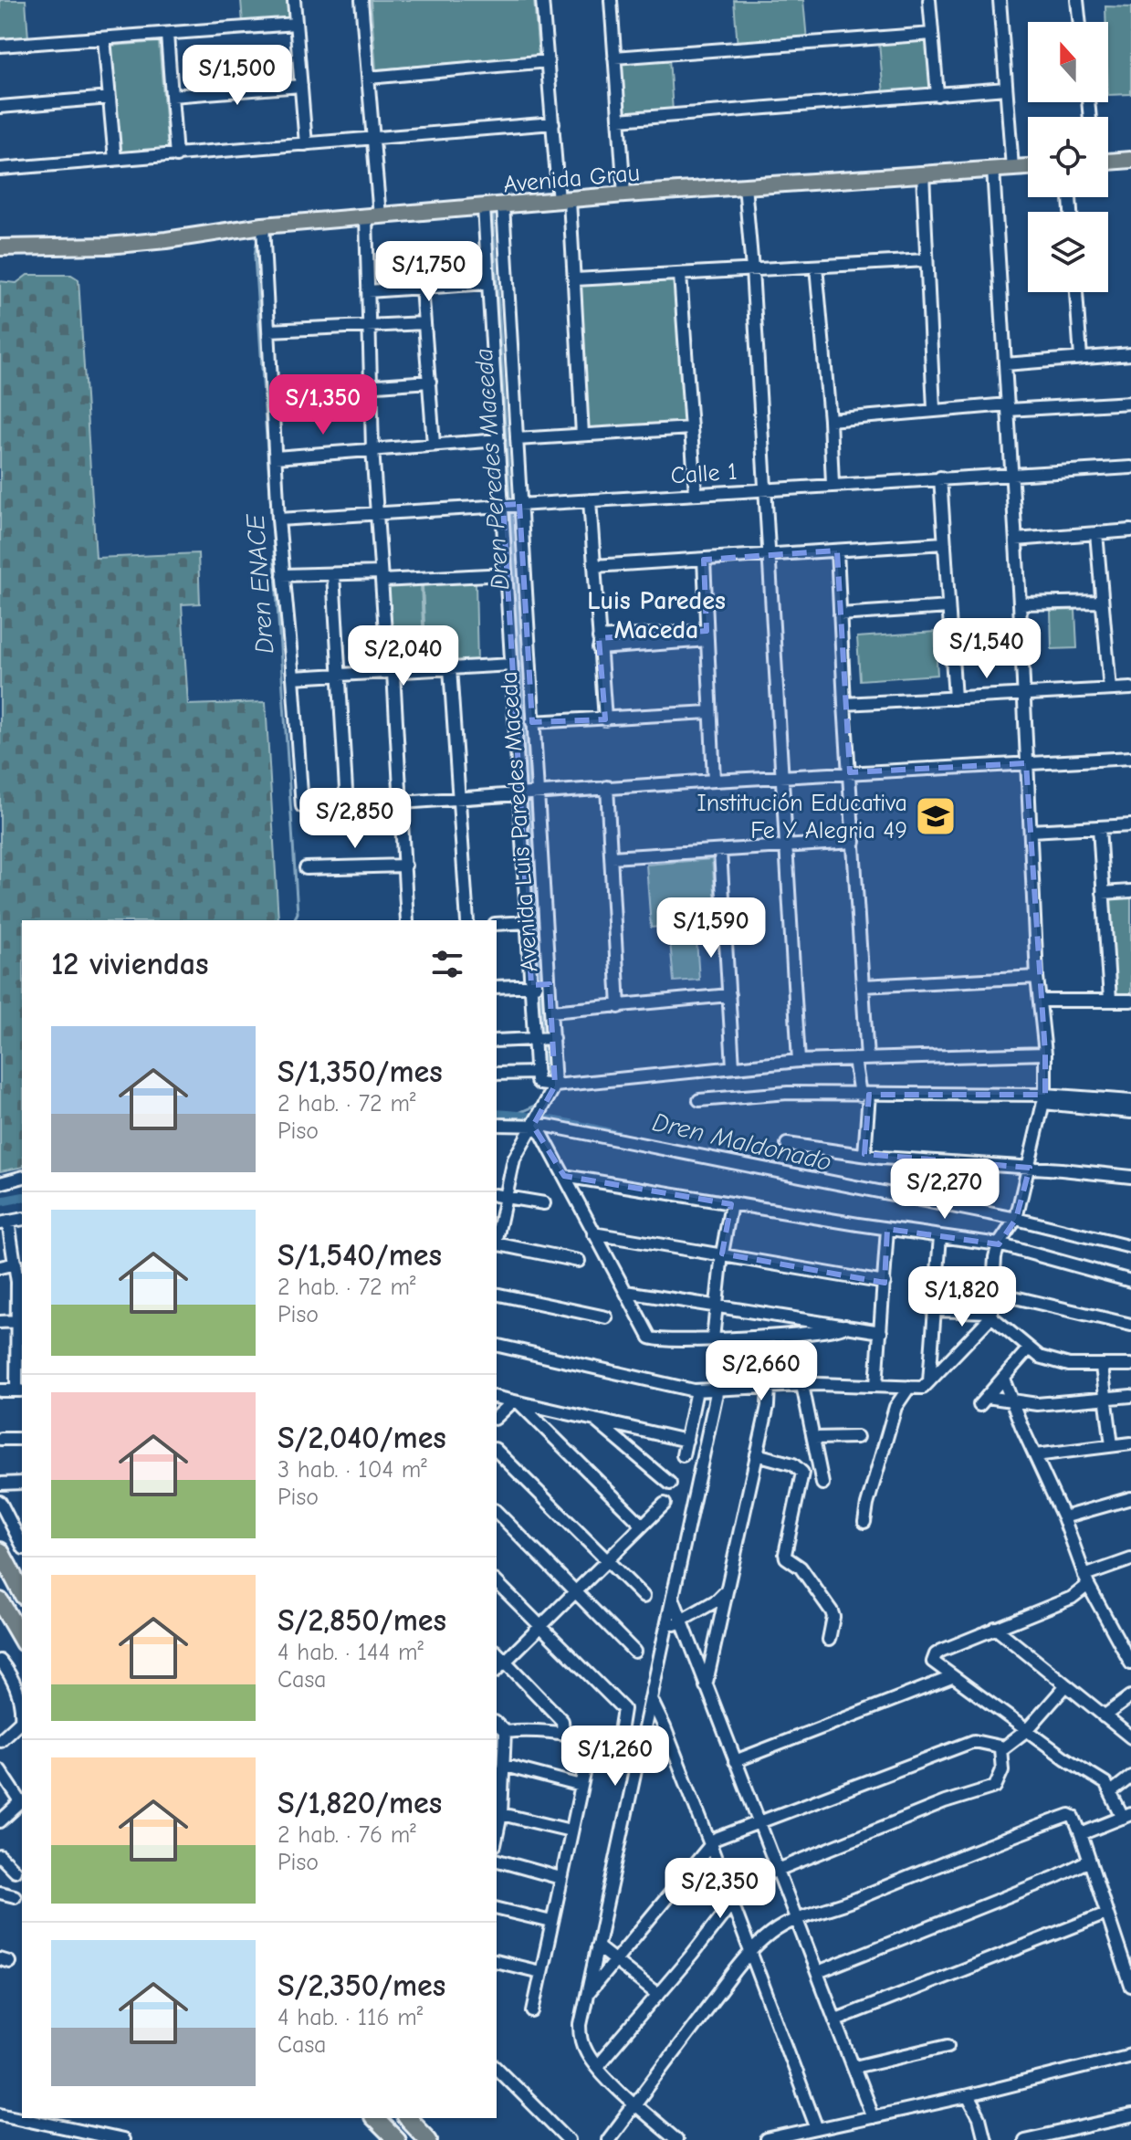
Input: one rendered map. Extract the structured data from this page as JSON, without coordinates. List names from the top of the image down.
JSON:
{
  "streets": {
    "main road": ["Avenida Grau"],
    "street": ["Calle 1", "Avenida Luis Paredes Maceda"]
  },
  "crossings": [
    ["Avenida Grau", "Avenida Luis Paredes Maceda"],
    ["Calle 1", "Avenida Luis Paredes Maceda"]
  ],
  "districts": ["Luis Paredes Maceda"],
  "water": ["Dren Peredes Maceda", "Dren ENACE", "Dren Maldonado"],
  "places": {
    "school or university": ["Institución Educativa Fe Y Alegria 49"]
  },
  "north": "top",
  "page": {
    "price": [
      "S/1,500",
      "S/1,750",
      "S/1,350",
      "S/1,540",
      "S/2,040",
      "S/2,850",
      "S/1,590",
      "S/2,270",
      "S/1,820",
      "S/2,660",
      "S/1,260",
      "S/2,350"
    ],
    "heading": "12 viviendas",
    "list": [
      {
        "name": "S/1,350/mes",
        "note": "2 hab. · 72 m² · Piso"
      },
      {
        "name": "S/1,540/mes",
        "note": "2 hab. · 72 m² · Piso"
      },
      {
        "name": "S/2,040/mes",
        "note": "3 hab. · 104 m² · Piso"
      },
      {
        "name": "S/2,850/mes",
        "note": "4 hab. · 144 m² · Casa"
      },
      {
        "name": "S/1,820/mes",
        "note": "2 hab. · 76 m² · Piso"
      },
      {
        "name": "S/2,350/mes",
        "note": "4 hab. · 116 m² · Casa"
      }
    ]
  }
}
